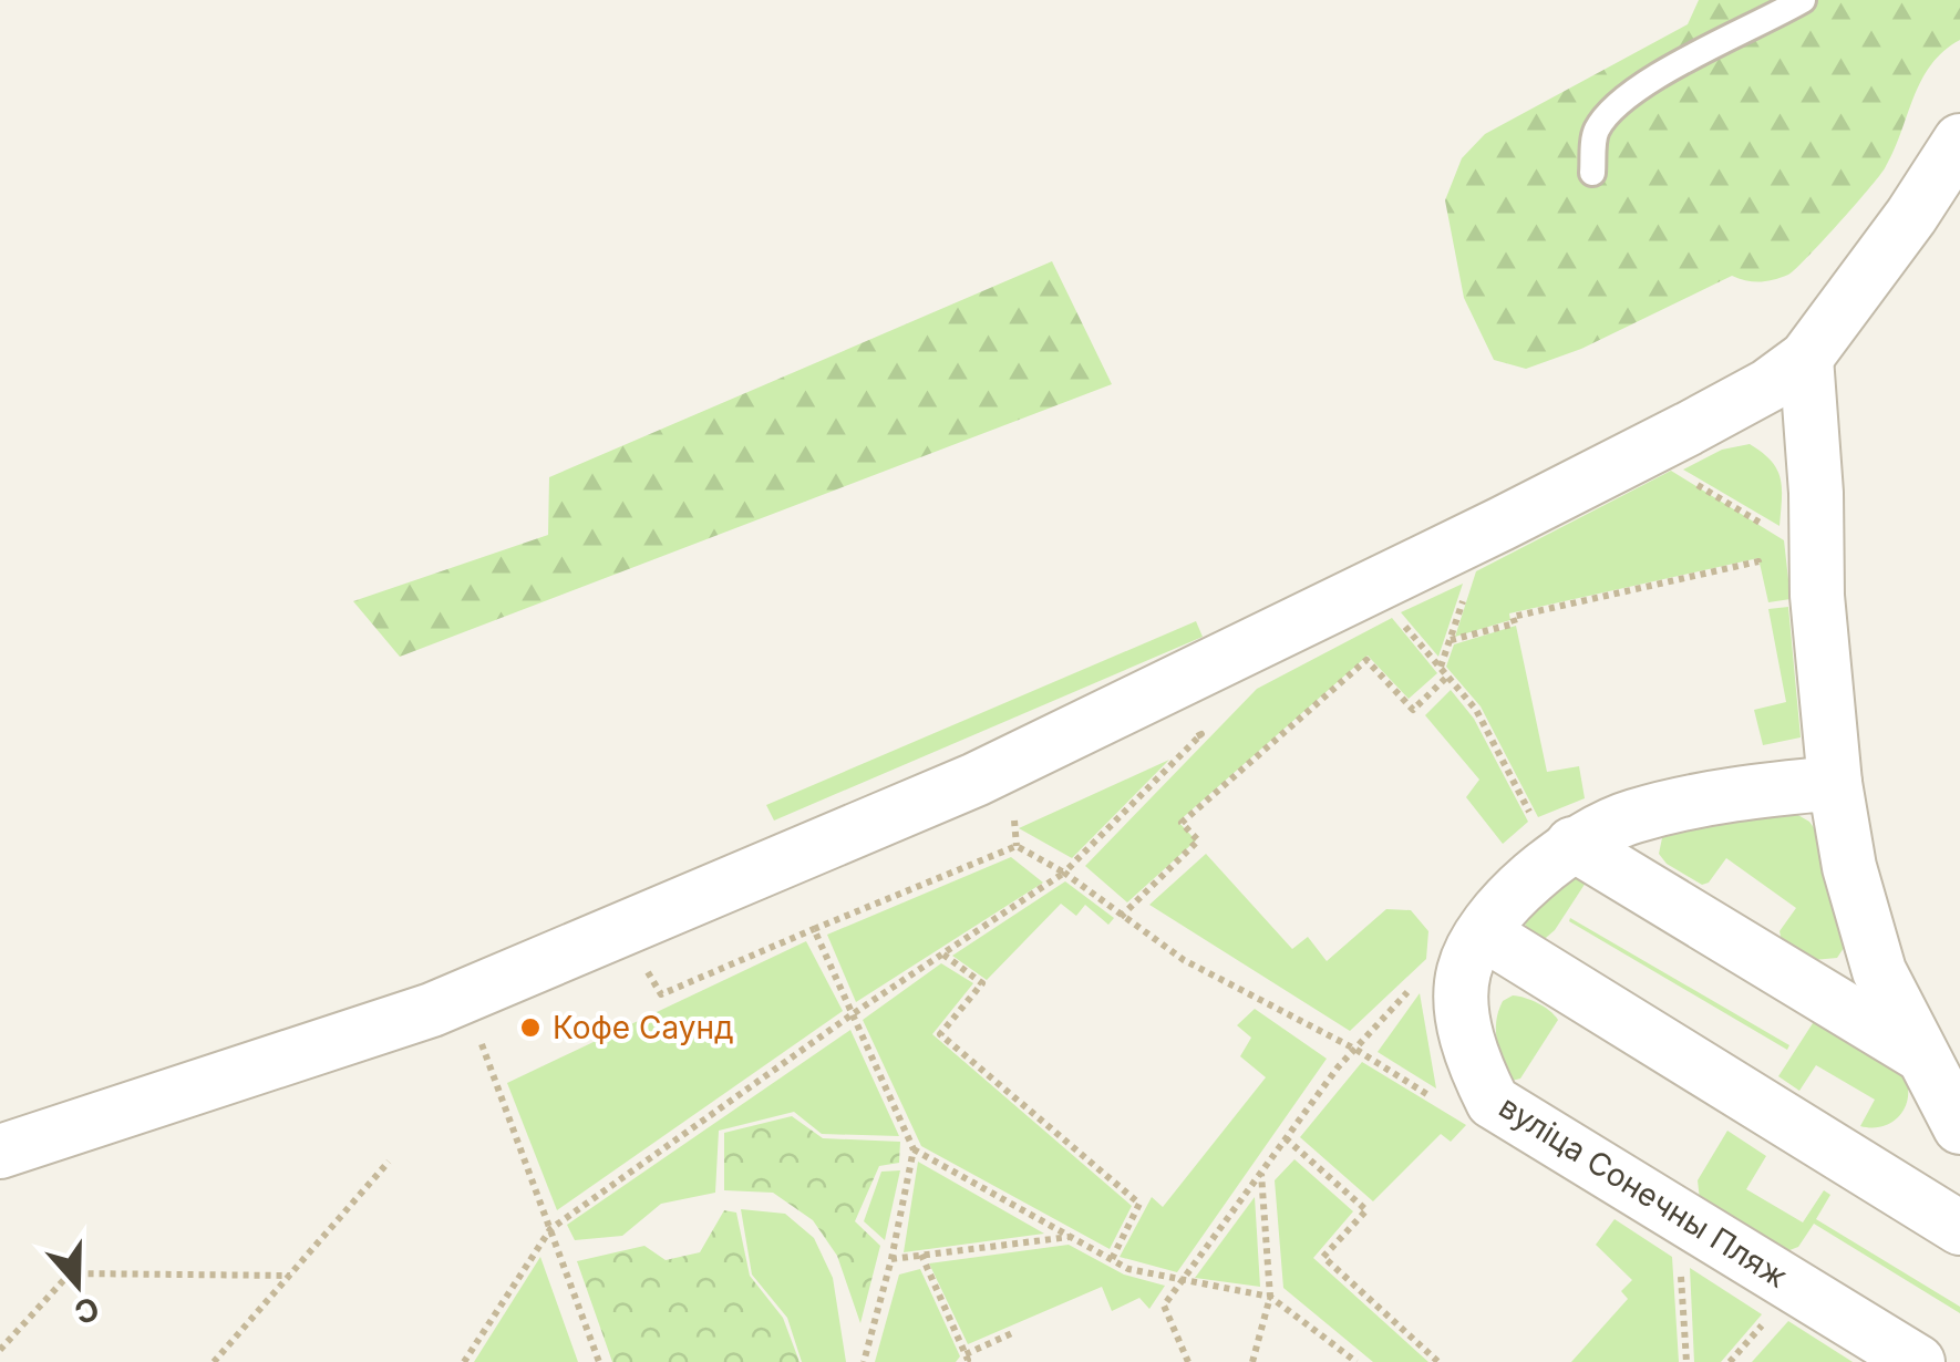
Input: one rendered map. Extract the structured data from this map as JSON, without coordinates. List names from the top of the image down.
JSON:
{
  "streets": {
    "street": ["вуліца Сонечны Пляж"]
  },
  "places": ["Кофе Саунд"],
  "north": "bottom"
}
